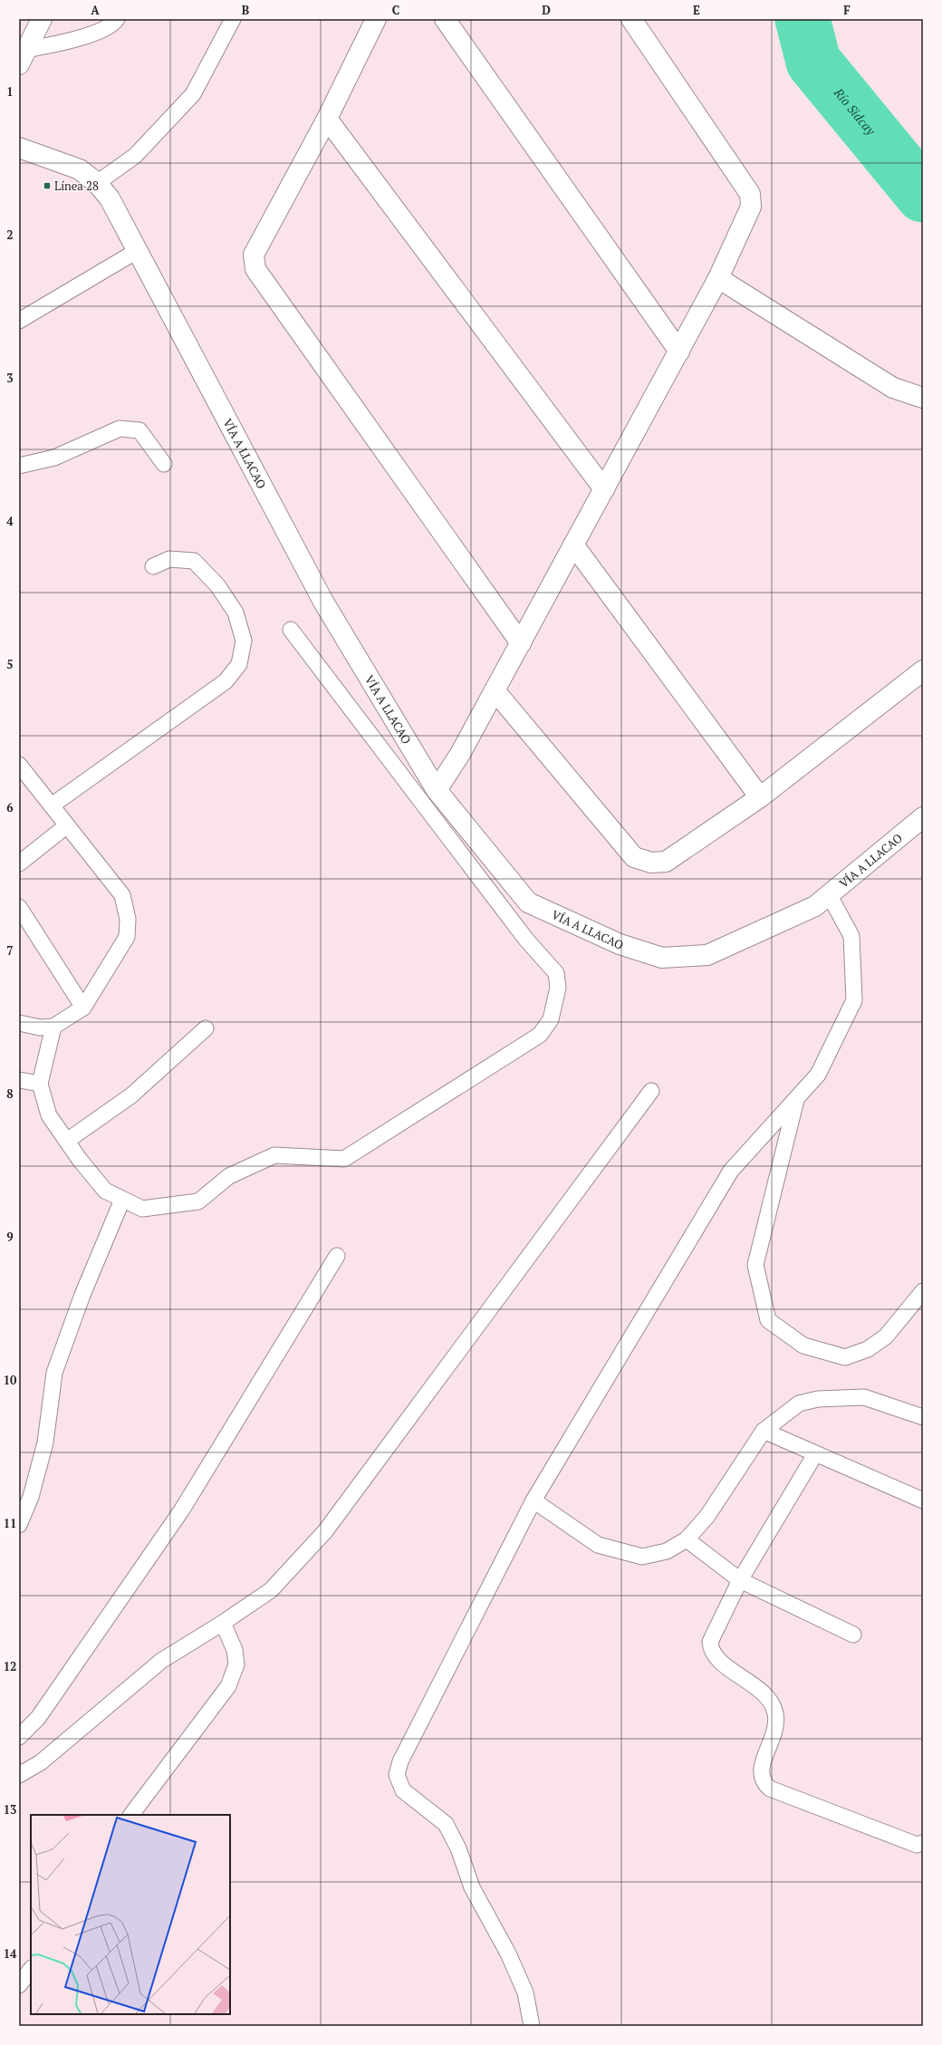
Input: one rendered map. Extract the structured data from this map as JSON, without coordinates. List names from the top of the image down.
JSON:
{
  "streets": {
    "street": ["VÍA A LLACAO"]
  },
  "water": ["Río Sidcay"],
  "places": {
    "transit": ["Línea 28"]
  },
  "grid": {
    "columns": [
      "A",
      "B",
      "C",
      "D",
      "E",
      "F"
    ],
    "rows": [
      "1",
      "2",
      "3",
      "4",
      "5",
      "6",
      "7",
      "8",
      "9",
      "10",
      "11",
      "12",
      "13",
      "14"
    ]
  }
}
